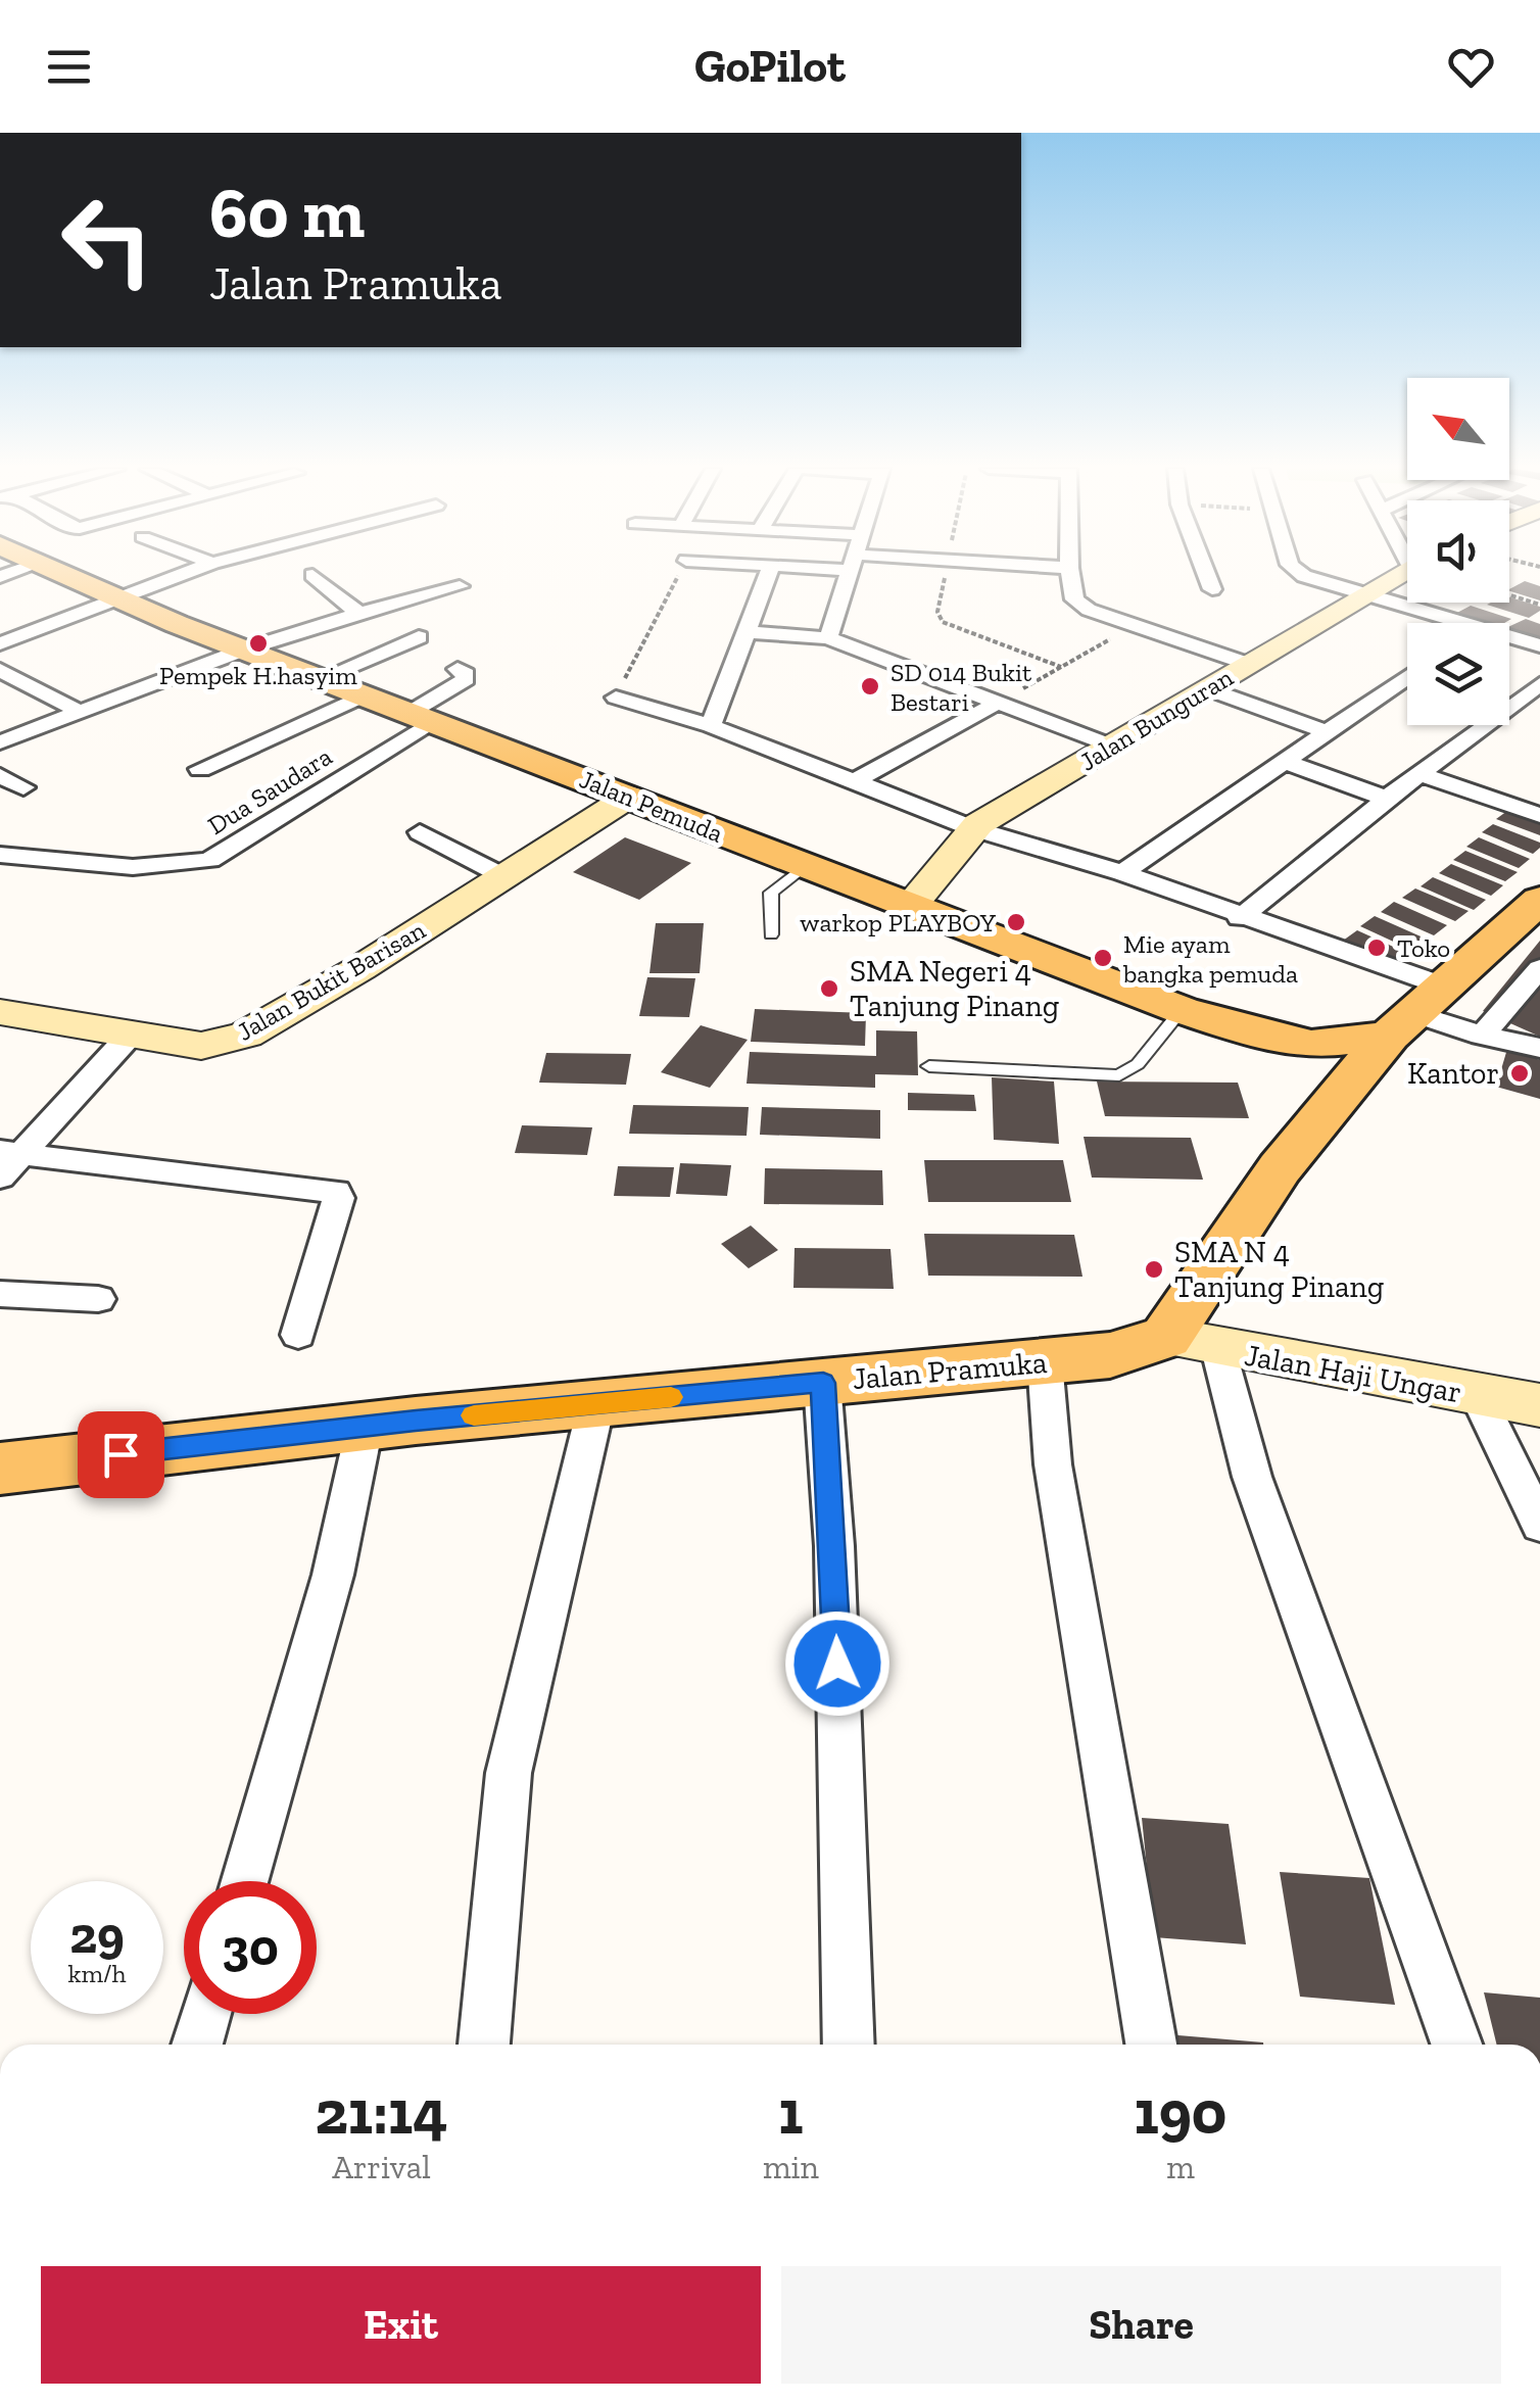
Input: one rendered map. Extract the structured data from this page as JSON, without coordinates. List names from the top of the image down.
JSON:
{
  "streets": {
    "main road": ["Jalan Pemuda", "Jalan Pramuka"],
    "street": [
      "Jalan Bunguran",
      "Dua Saudara",
      "Jalan Bukit Barisan",
      "Jalan Haji Ungar"
    ]
  },
  "crossings": [
    ["Jalan Bunguran", "Jalan Pemuda"],
    ["Dua Saudara", "Jalan Pemuda"],
    ["Jalan Pemuda", "Jalan Bukit Barisan"],
    ["Jalan Pramuka", "Jalan Haji Ungar"]
  ],
  "places": [
    "Pempek H.hasyim",
    "SD 014 Bukit Bestari",
    "warkop PLAYBOY",
    "Toko",
    "Mie ayam bangka pemuda",
    "SMA Negeri 4 Tanjung Pinang",
    "Kantor",
    "SMA N 4 Tanjung Pinang"
  ],
  "north": "top left",
  "page": {
    "header": "GoPilot",
    "turn": ["60 m", "Jalan Pramuka"],
    "speed": "29 km/h",
    "limit": "30",
    "eta": [
      "21:14",
      "Arrival",
      "1",
      "min",
      "190",
      "m"
    ],
    "buttons": ["Exit", "Share"]
  }
}
